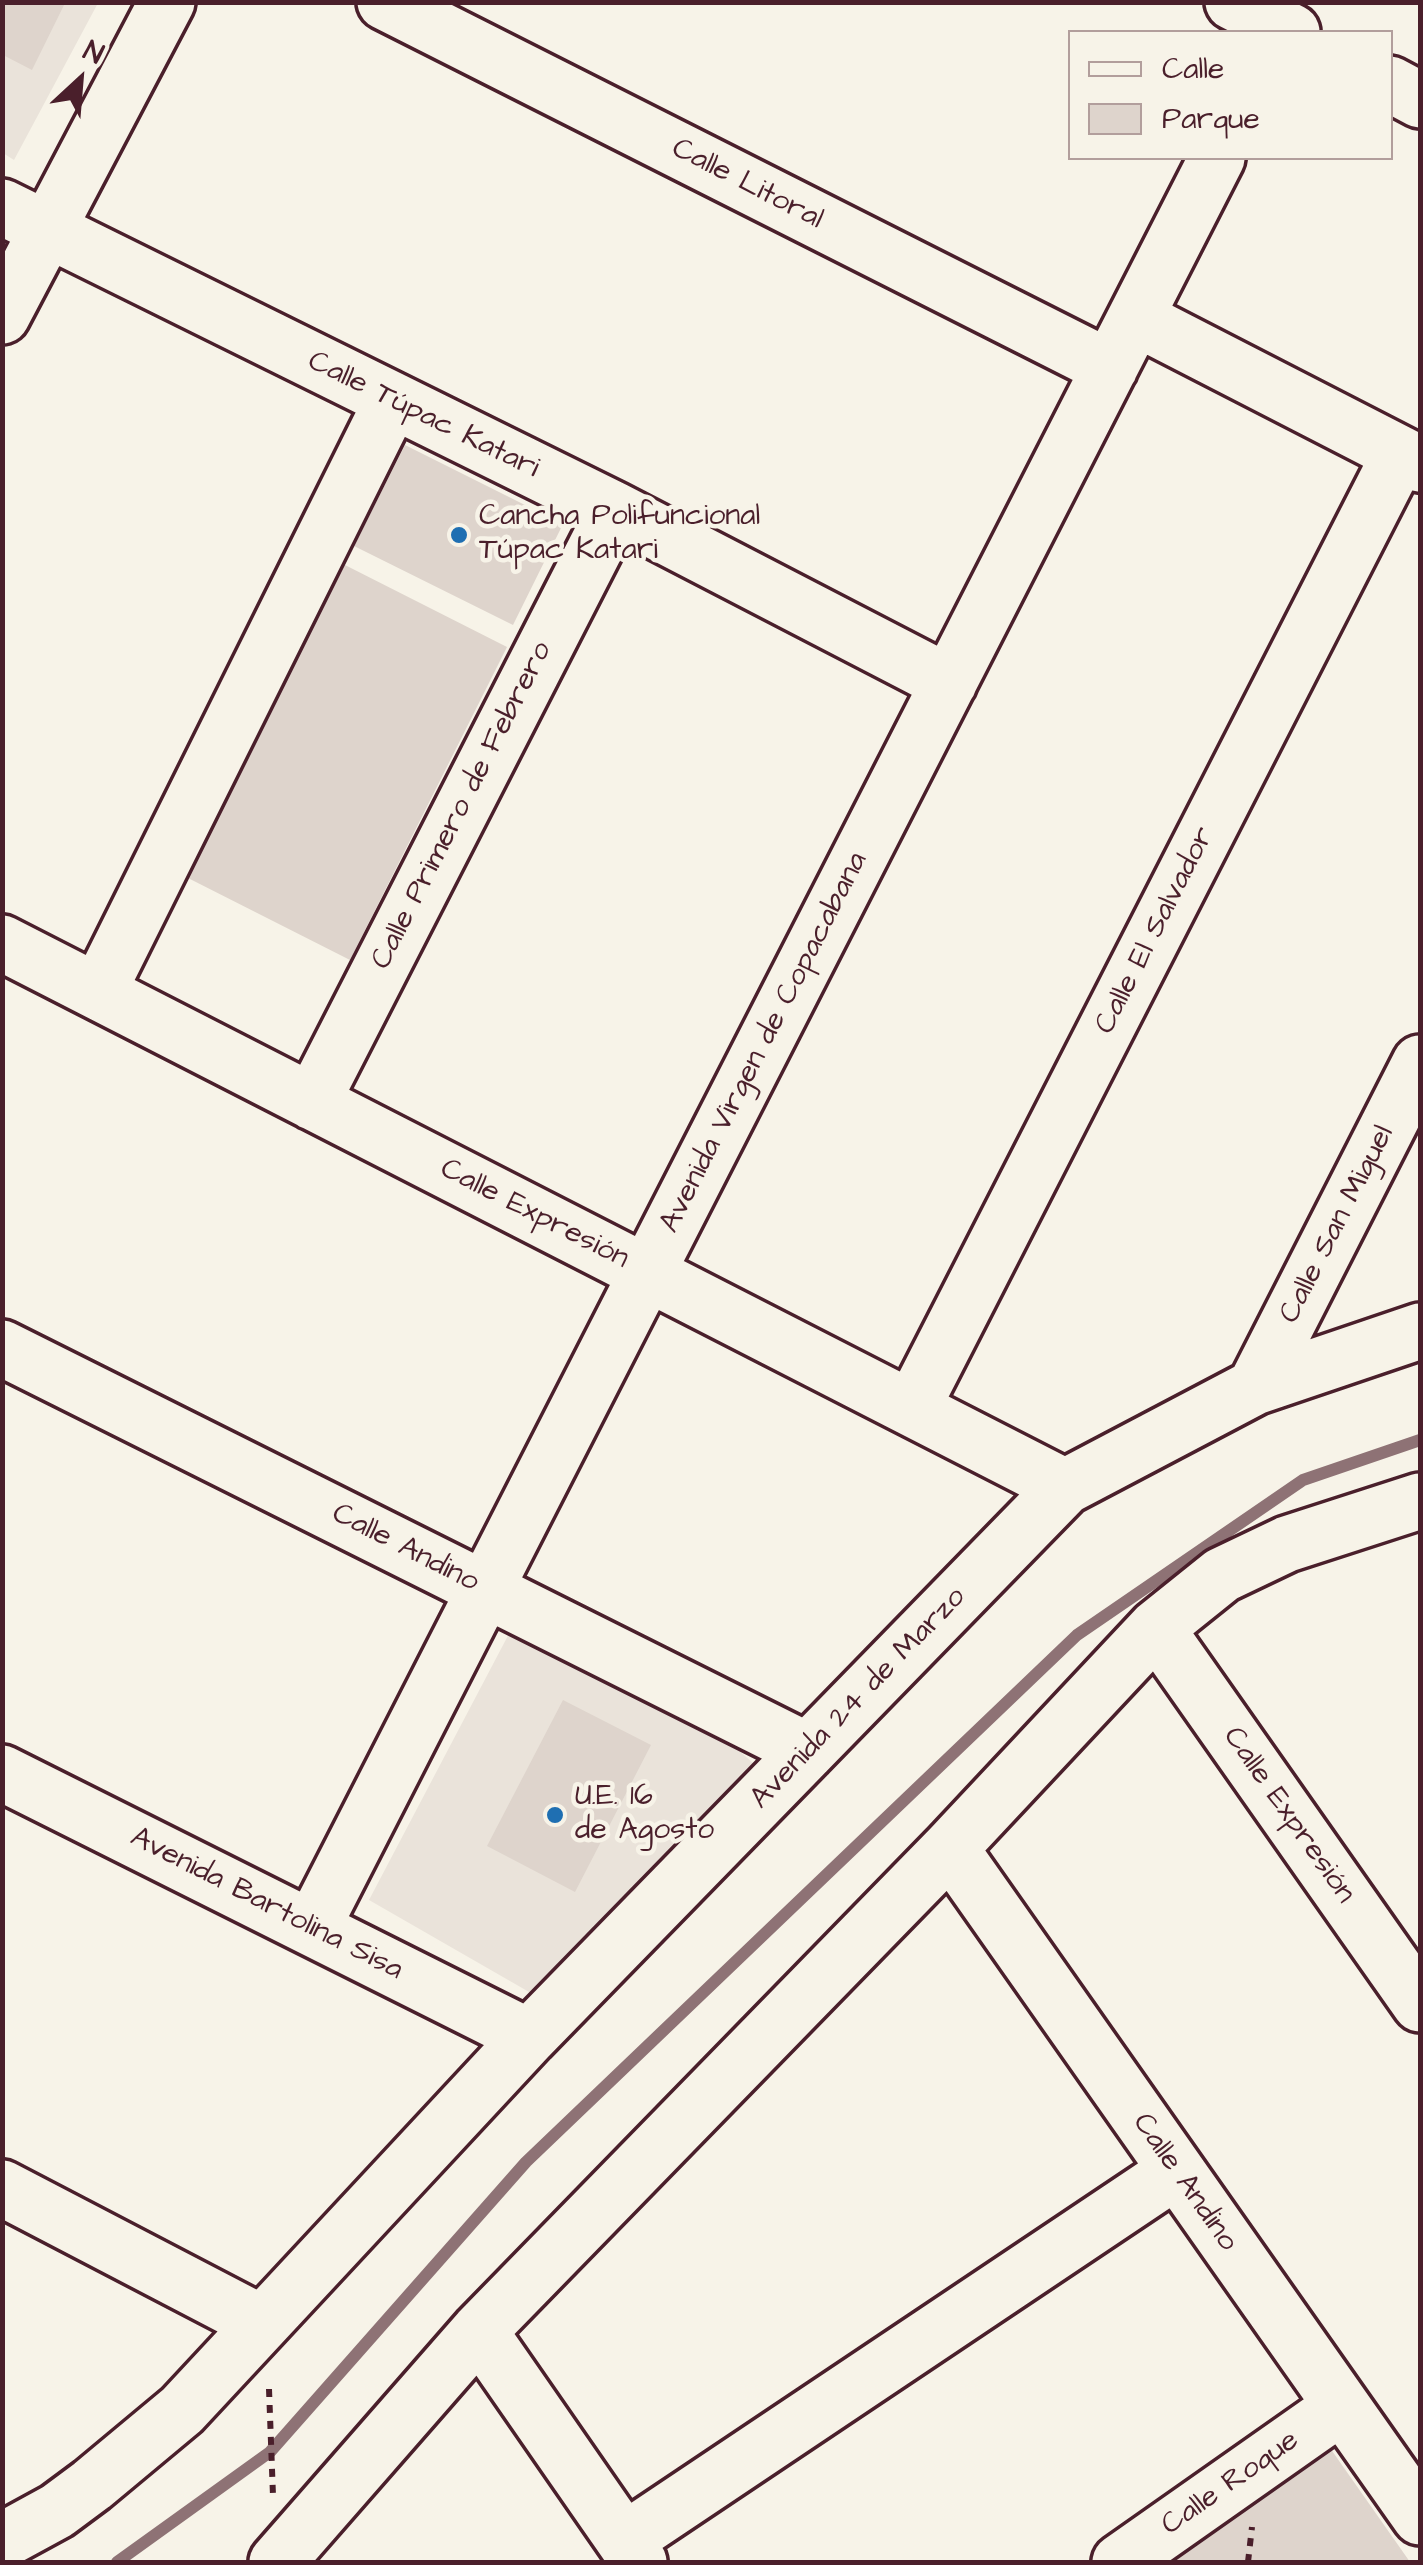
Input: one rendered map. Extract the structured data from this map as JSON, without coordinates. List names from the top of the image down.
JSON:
{
  "streets": {
    "street": [
      "Calle Litoral",
      "Calle Túpac Katari",
      "Calle Primero de Febrero",
      "Calle El Salvador",
      "Avenida Virgen de Copacabana",
      "Calle Expresión",
      "Calle San Miguel",
      "Calle Andino",
      "Avenida 24 de Marzo",
      "Avenida Bartolina Sisa",
      "Calle Roque"
    ]
  },
  "crossings": [
    ["Calle Litoral", "Avenida Virgen de Copacabana"],
    ["Calle Túpac Katari", "Calle Primero de Febrero"],
    ["Calle Túpac Katari", "Avenida Virgen de Copacabana"],
    ["Calle Primero de Febrero", "Calle Expresión"],
    ["Calle El Salvador", "Calle Expresión"],
    ["Avenida Virgen de Copacabana", "Calle Expresión"],
    ["Avenida Virgen de Copacabana", "Calle Andino"],
    ["Avenida Virgen de Copacabana", "Avenida Bartolina Sisa"],
    ["Calle Expresión", "Avenida 24 de Marzo"],
    ["Calle San Miguel", "Avenida 24 de Marzo"],
    ["Calle Andino", "Avenida 24 de Marzo"],
    ["Calle Andino", "Calle Roque"],
    ["Avenida 24 de Marzo", "Avenida Bartolina Sisa"]
  ],
  "places": ["Cancha Polifuncional Túpac Katari", "U.E. 16 de Agosto"],
  "legend": ["Calle", "Parque"],
  "north": "top right"
}
